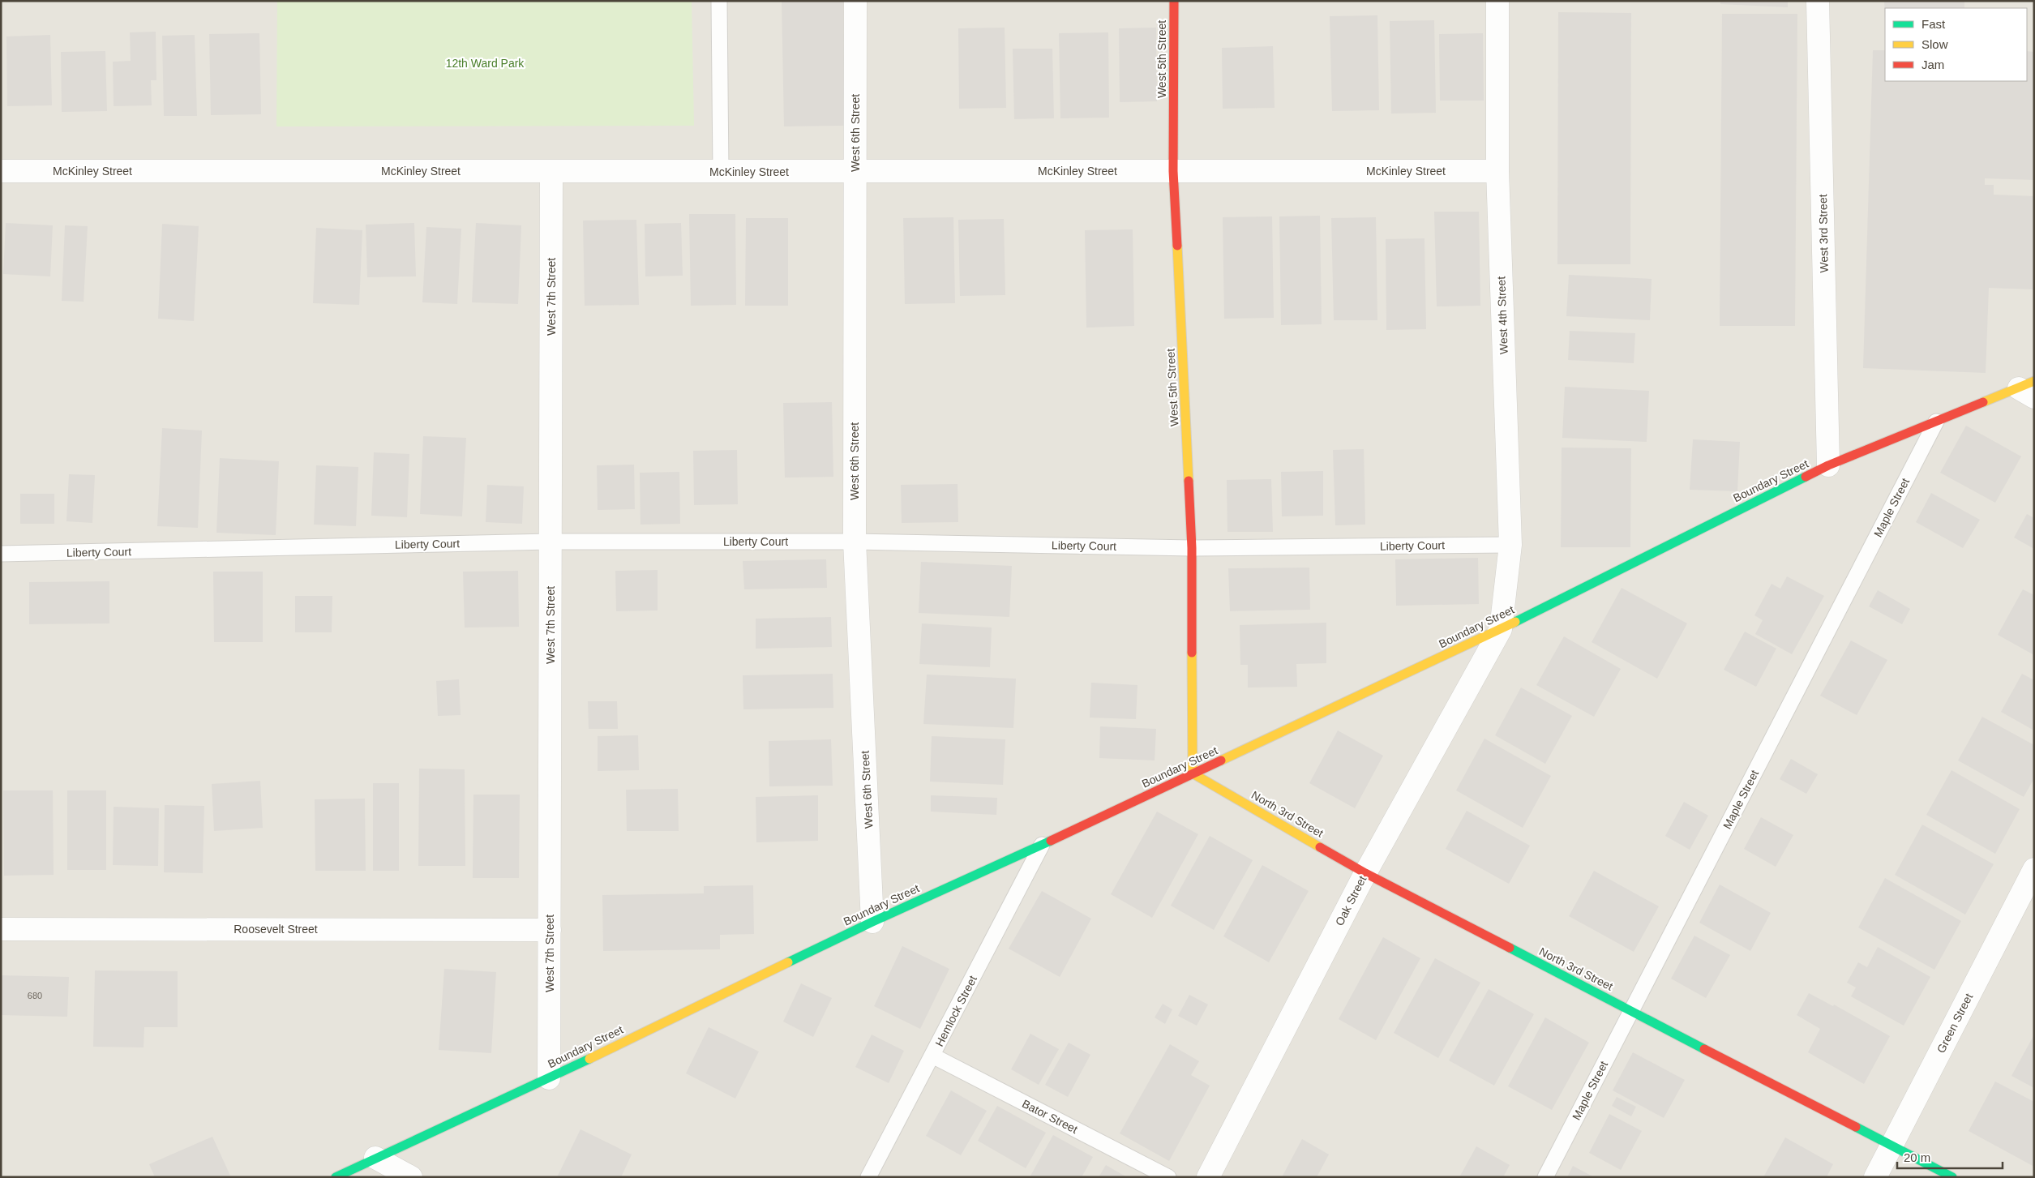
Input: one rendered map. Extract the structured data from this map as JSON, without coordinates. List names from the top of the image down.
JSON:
{
  "streets": {
    "street": [
      "West 5th Street",
      "West 6th Street",
      "McKinley Street",
      "West 3rd Street",
      "West 7th Street",
      "West 4th Street",
      "Boundary Street",
      "North 3rd Street",
      "Oak Street",
      "Roosevelt Street",
      "Green Street"
    ],
    "lane": [
      "Maple Street",
      "Liberty Court",
      "Hemlock Street",
      "Bator Street"
    ]
  },
  "crossings": [
    ["West 5th Street", "McKinley Street"],
    ["West 5th Street", "Boundary Street"],
    ["West 5th Street", "Liberty Court"],
    ["West 5th Street", "North 3rd Street"],
    ["West 6th Street", "McKinley Street"],
    ["West 6th Street", "Boundary Street"],
    ["West 6th Street", "Liberty Court"],
    ["McKinley Street", "West 7th Street"],
    ["McKinley Street", "West 4th Street"],
    ["West 3rd Street", "Boundary Street"],
    ["West 7th Street", "Boundary Street"],
    ["West 7th Street", "Liberty Court"],
    ["West 7th Street", "Roosevelt Street"],
    ["West 4th Street", "Boundary Street"],
    ["West 4th Street", "Liberty Court"],
    ["West 4th Street", "Oak Street"],
    ["Boundary Street", "Maple Street"],
    ["Boundary Street", "North 3rd Street"],
    ["Boundary Street", "Oak Street"],
    ["Boundary Street", "Hemlock Street"],
    ["Maple Street", "North 3rd Street"],
    ["North 3rd Street", "Oak Street"],
    ["North 3rd Street", "Green Street"],
    ["Hemlock Street", "Bator Street"]
  ],
  "parks": ["12th Ward Park"],
  "house_numbers": ["680"],
  "legend": ["Fast", "Slow", "Jam"],
  "scale_bar": "20 m"
}
